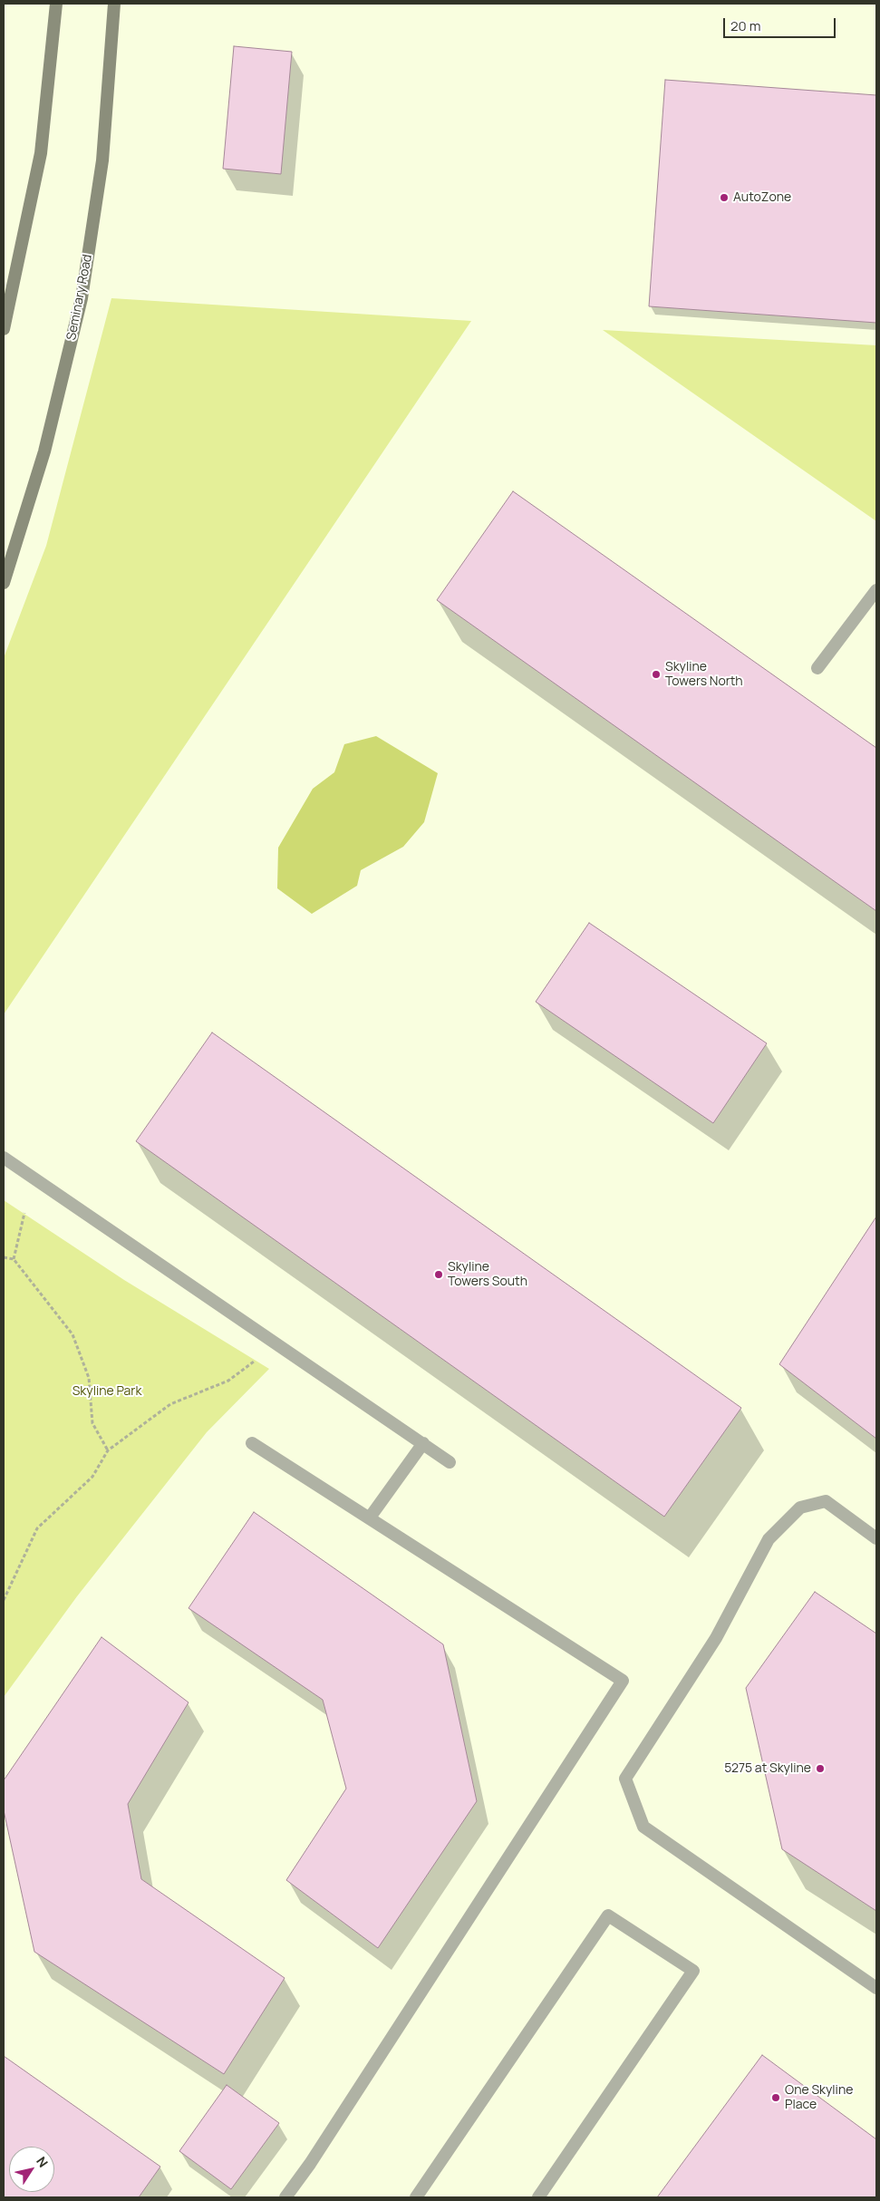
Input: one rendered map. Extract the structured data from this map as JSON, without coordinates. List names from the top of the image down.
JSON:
{
  "streets": {
    "main road": ["Seminary Road"]
  },
  "parks": ["Skyline Park"],
  "places": [
    "AutoZone",
    "Skyline Towers North",
    "Skyline Towers South",
    "5275 at Skyline",
    "One Skyline Place"
  ],
  "scale_bar": "20 m",
  "north": "top right"
}
